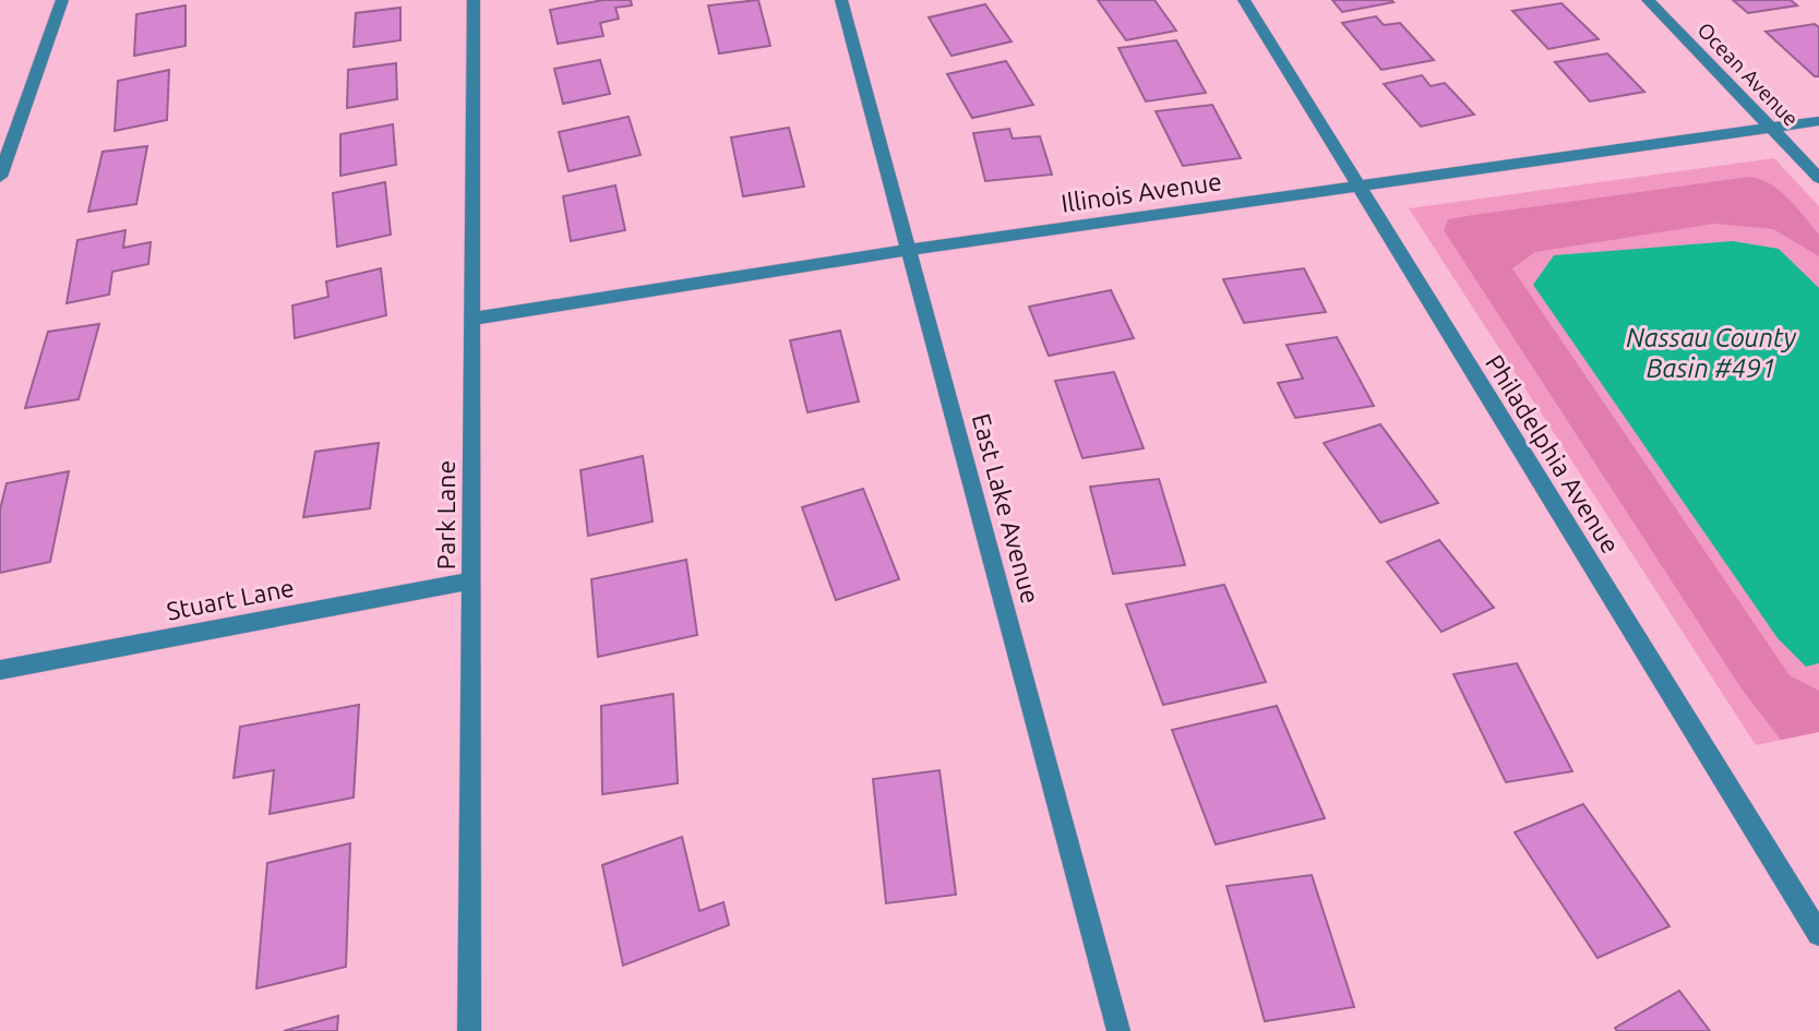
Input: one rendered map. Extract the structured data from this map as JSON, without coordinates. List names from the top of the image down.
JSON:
{
  "streets": {
    "street": [
      "Ocean Avenue",
      "Illinois Avenue",
      "Philadelphia Avenue",
      "East Lake Avenue",
      "Park Lane",
      "Stuart Lane"
    ]
  },
  "crossings": [
    ["Ocean Avenue", "Illinois Avenue"],
    ["Illinois Avenue", "Philadelphia Avenue"],
    ["Illinois Avenue", "East Lake Avenue"],
    ["Illinois Avenue", "Park Lane"],
    ["Park Lane", "Stuart Lane"]
  ],
  "water": ["Nassau County Basin #491"]
}
